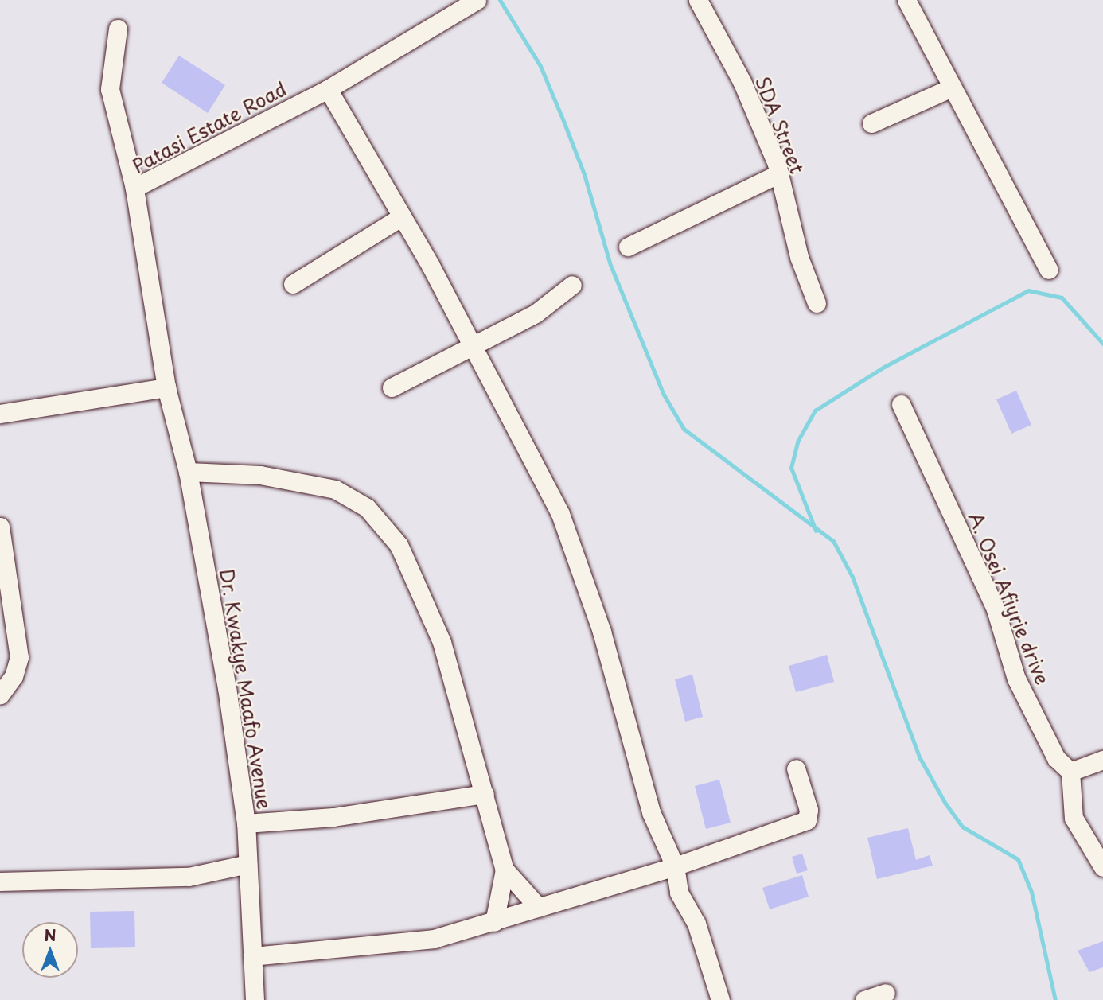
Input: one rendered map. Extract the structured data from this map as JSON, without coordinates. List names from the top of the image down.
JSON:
{
  "streets": {
    "street": [
      "SDA Street",
      "Patasi Estate Road",
      "A. Osei Afiyrie drive",
      "Dr. Kwakye Maafo Avenue"
    ]
  },
  "crossings": [
    ["Patasi Estate Road", "Dr. Kwakye Maafo Avenue"]
  ],
  "north": "top"
}
